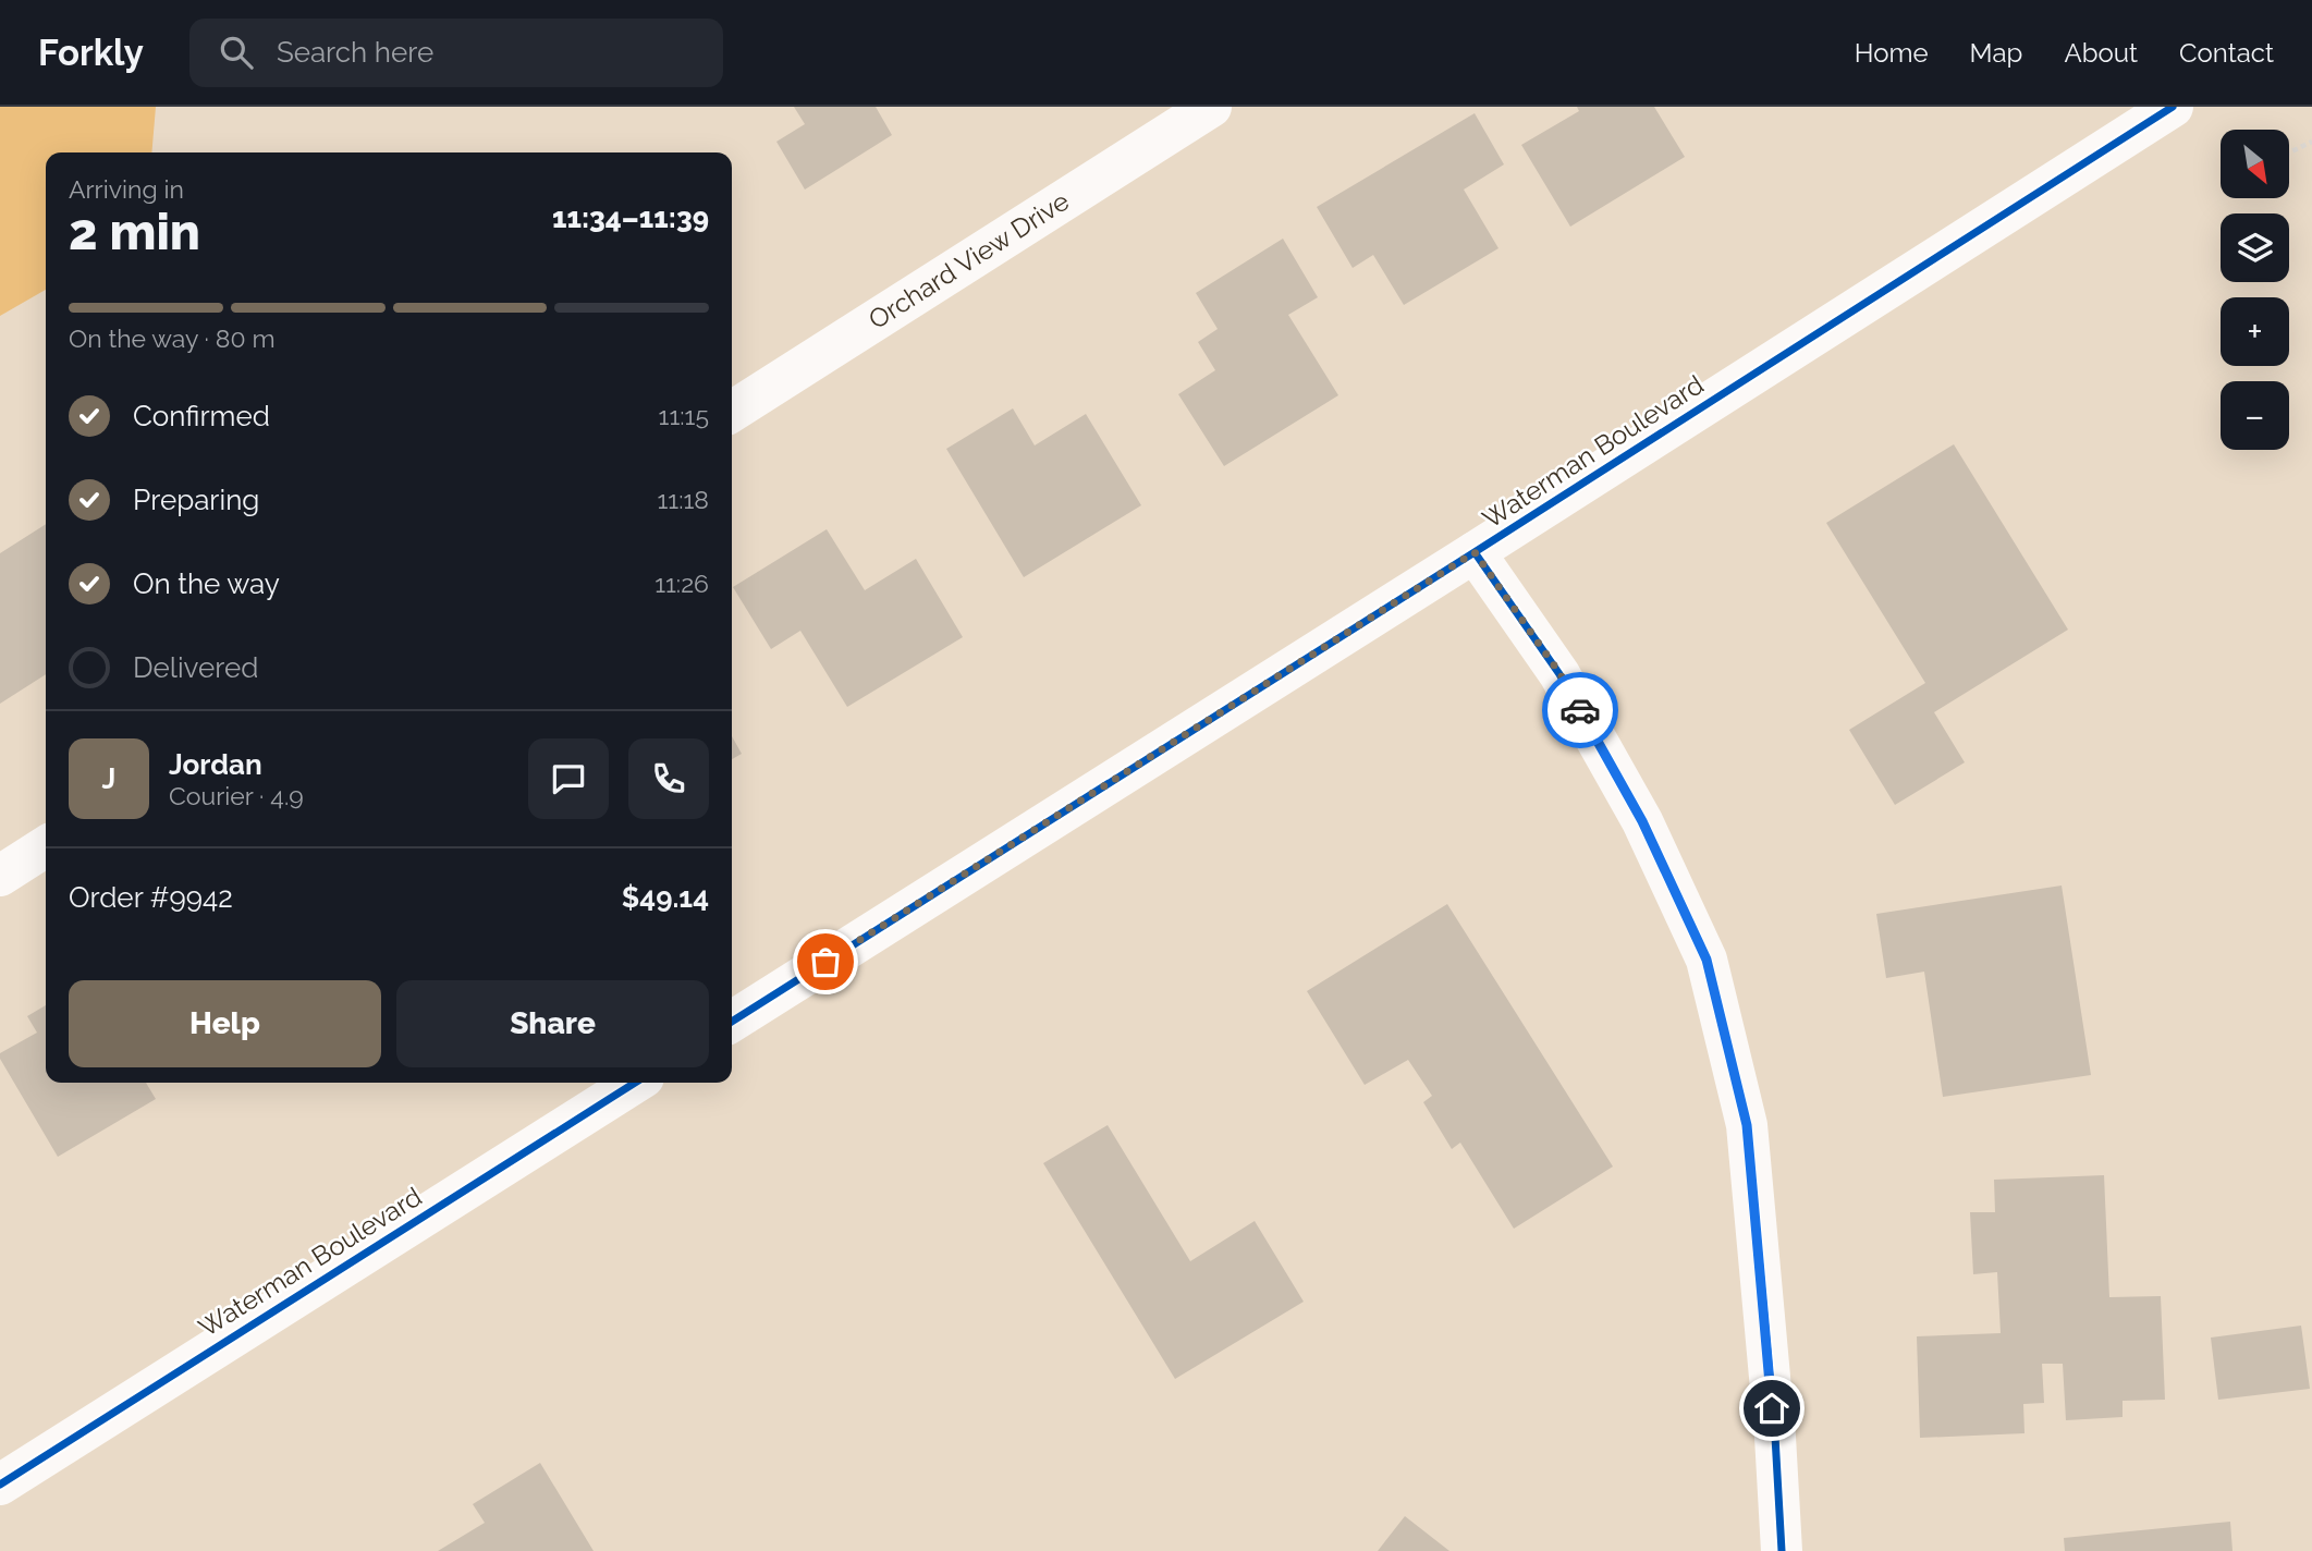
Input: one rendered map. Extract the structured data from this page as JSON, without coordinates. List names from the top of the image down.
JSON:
{
  "streets": {
    "main road": ["Orchard View Drive", "Waterman Boulevard"]
  },
  "north": "bottom right",
  "page": {
    "header": "Forkly",
    "search": "Search here",
    "nav": [
      "Home",
      "Map",
      "About",
      "Contact"
    ],
    "map_buttons": ["+", "−"],
    "heading": ["2 min", "Arriving in", "11:34–11:39"],
    "panel": [
      "Jordan",
      "Courier · 4.9",
      "Order #9942",
      "$49.14"
    ],
    "bar": "On the way · 80 m",
    "list": [
      ["Confirmed", "11:15"],
      ["Preparing", "11:18"],
      ["On the way", "11:26"],
      "Delivered"
    ],
    "round": "J",
    "buttons": ["Help", "Share"]
  }
}
